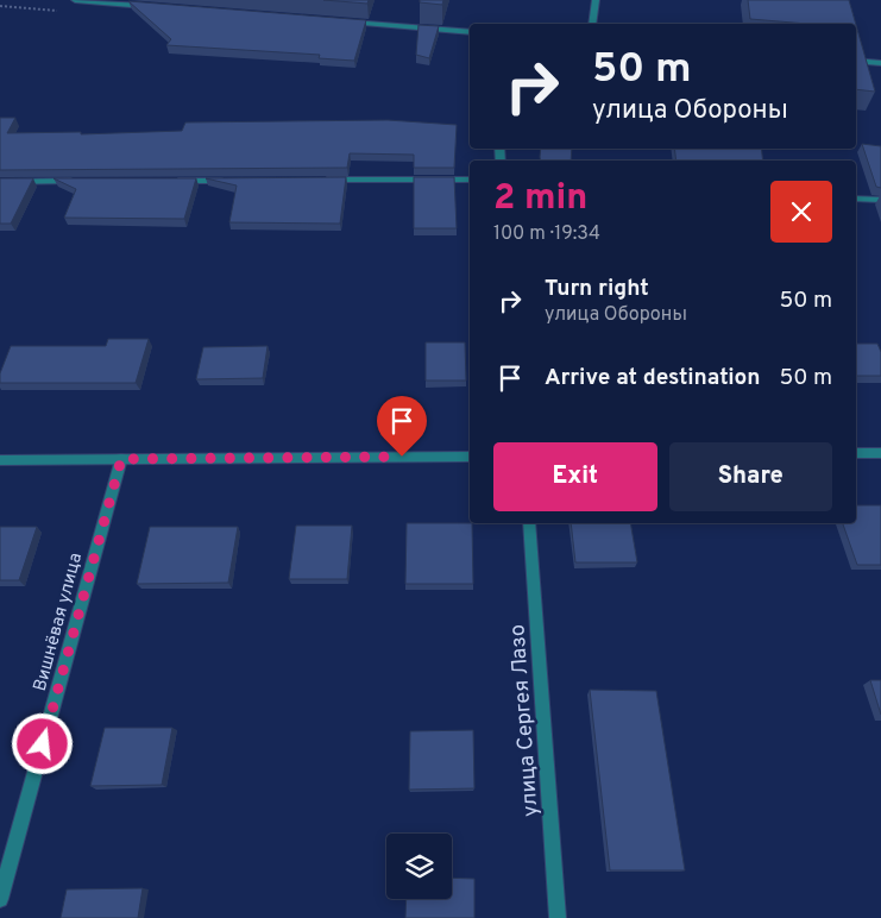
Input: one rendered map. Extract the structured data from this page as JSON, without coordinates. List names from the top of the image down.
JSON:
{
  "streets": {
    "street": ["Вишнёвая улица", "улица Сергея Лазо"]
  },
  "page": {
    "turn": ["50 m", "улица Обороны"],
    "heading": ["2 min", "100 m · 19:34"],
    "list": [
      {
        "name": "Turn right",
        "note": "улица Обороны",
        "value": "50 m"
      },
      {
        "name": "Arrive at destination",
        "value": "50 m"
      }
    ],
    "buttons": ["Exit", "Share"]
  }
}
